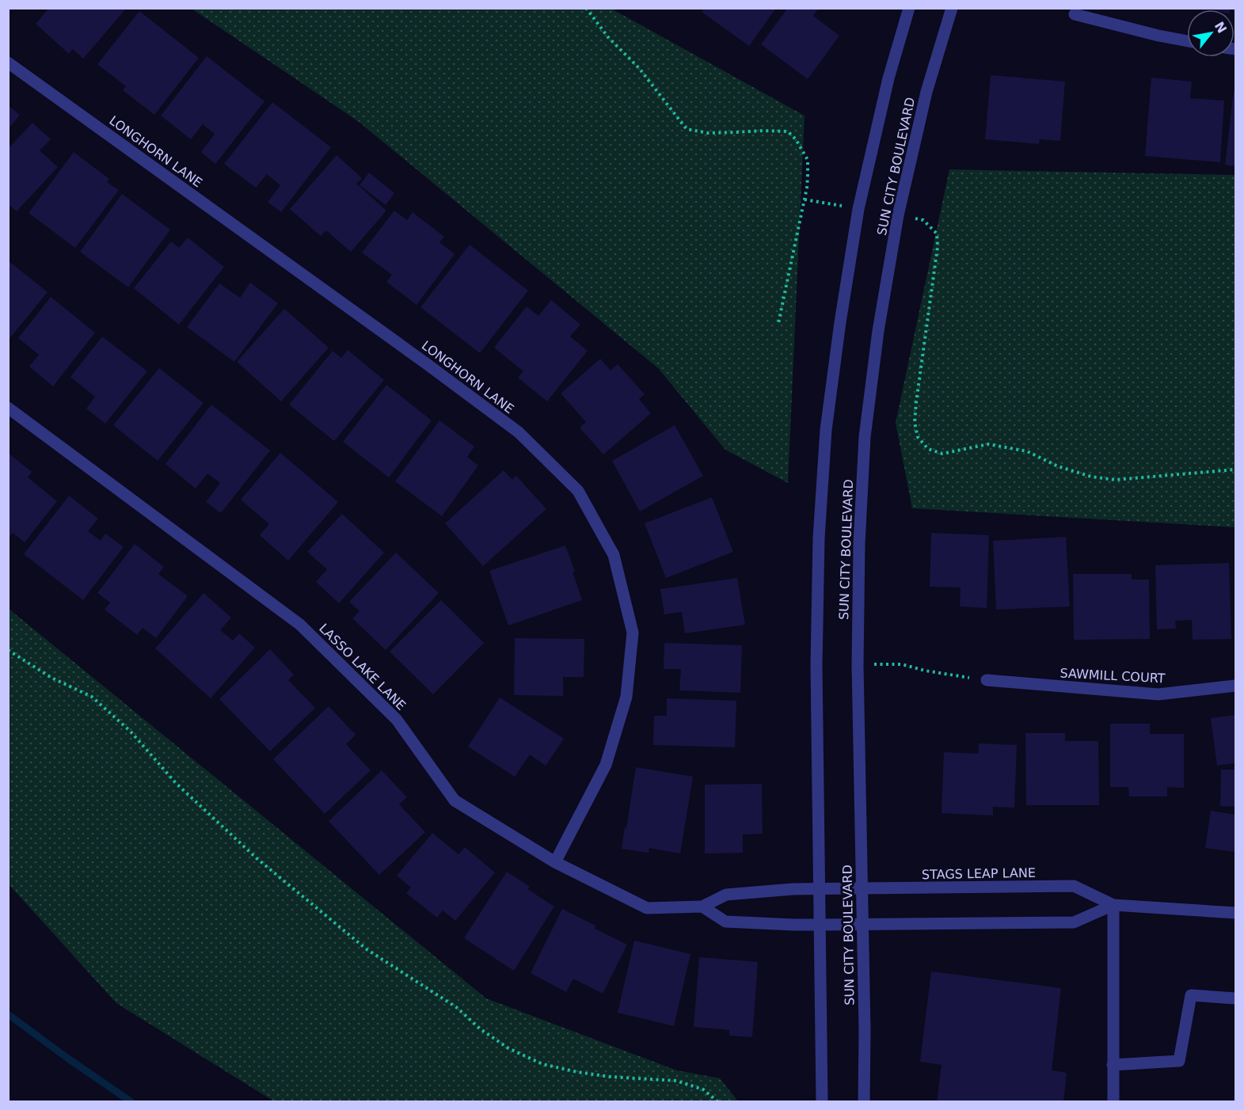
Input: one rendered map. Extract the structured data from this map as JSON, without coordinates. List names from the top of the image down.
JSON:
{
  "streets": {
    "street": [
      "LONGHORN LANE",
      "SUN CITY BOULEVARD",
      "LASSO LAKE LANE",
      "SAWMILL COURT",
      "STAGS LEAP LANE"
    ]
  },
  "crossings": [
    ["LONGHORN LANE", "LASSO LAKE LANE"],
    ["SUN CITY BOULEVARD", "LASSO LAKE LANE"],
    ["SUN CITY BOULEVARD", "STAGS LEAP LANE"],
    ["LASSO LAKE LANE", "STAGS LEAP LANE"]
  ],
  "north": "top right"
}
